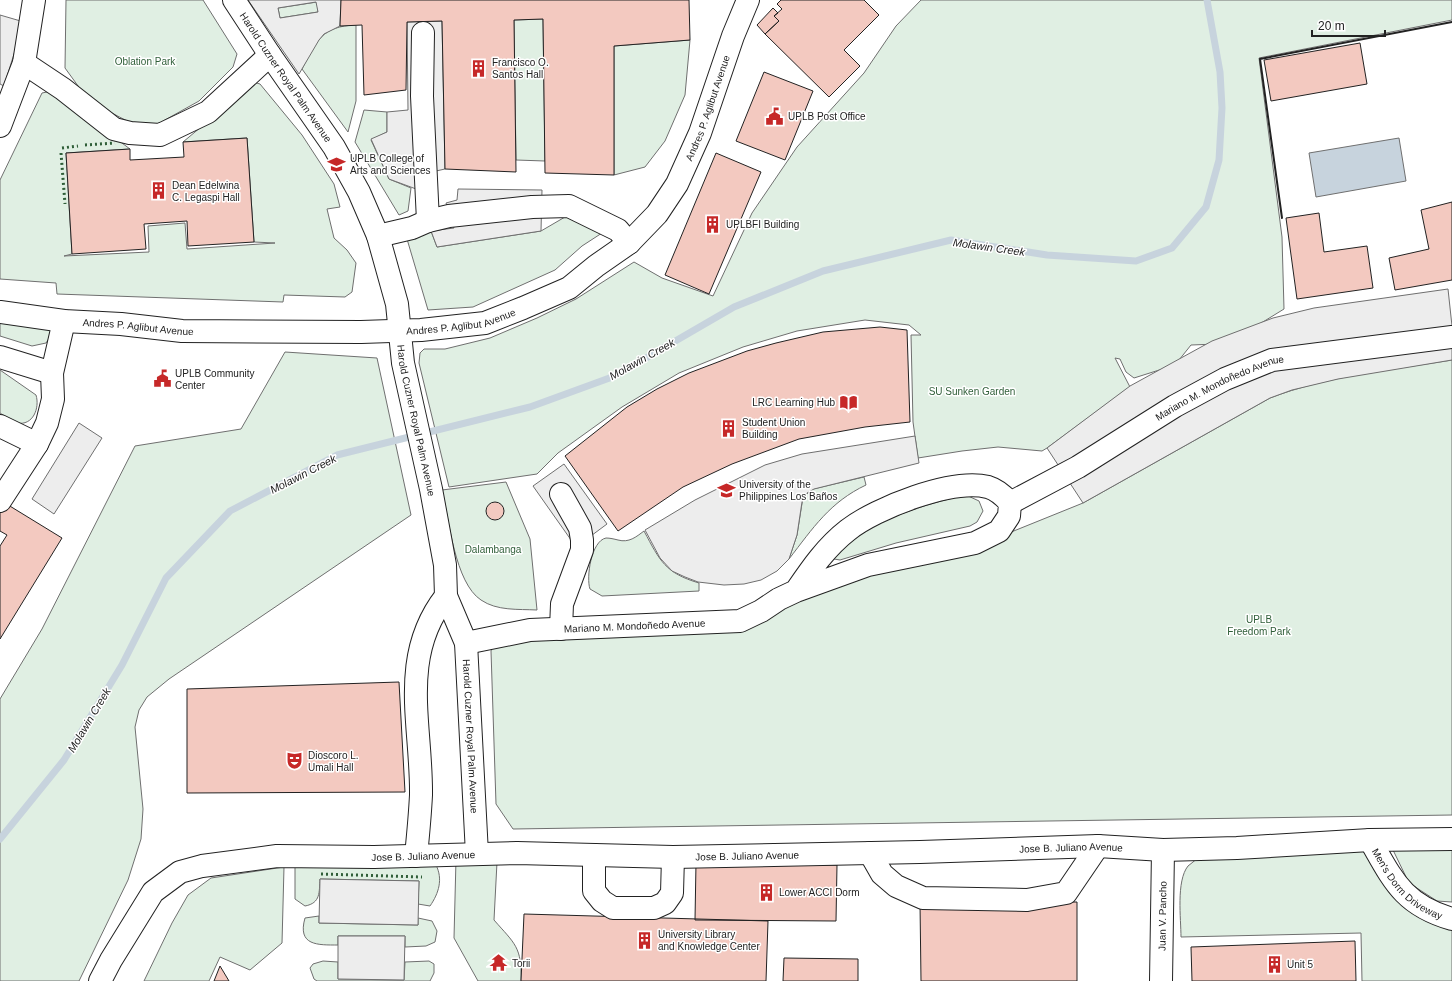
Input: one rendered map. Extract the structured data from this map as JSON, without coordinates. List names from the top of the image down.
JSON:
{
  "streets": {
    "street": [
      "Harold Cuzner Royal Palm Avenue",
      "Andres P. Aglibut Avenue",
      "Mariano M. Mondoñedo Avenue",
      "Jose B. Juliano Avenue",
      "Men's Dorm Driveway",
      "Juan V. Pancho"
    ]
  },
  "crossings": [
    ["Harold Cuzner Royal Palm Avenue", "Andres P. Aglibut Avenue"],
    ["Harold Cuzner Royal Palm Avenue", "Mariano M. Mondoñedo Avenue"],
    ["Harold Cuzner Royal Palm Avenue", "Jose B. Juliano Avenue"],
    ["Jose B. Juliano Avenue", "Men's Dorm Driveway"],
    ["Jose B. Juliano Avenue", "Juan V. Pancho"]
  ],
  "water": ["Molawin Creek"],
  "parks": [
    "Oblation Park",
    "SU Sunken Garden",
    "Dalambanga",
    "UPLB Freedom Park"
  ],
  "places": {
    "building": [
      "Francisco O. Santos Hall",
      "Dean Edelwina C. Legaspi Hall",
      "UPLBFI Building",
      "Student Union Building",
      "Lower ACCI Dorm",
      "University Library and Knowledge Center",
      "Unit 5"
    ],
    "public building": ["UPLB Post Office", "UPLB Community Center"],
    "school or university": ["UPLB College of Arts and Sciences", "University of the Philippines Los Baños"],
    "library": ["LRC Learning Hub"],
    "theatre": ["Dioscoro L. Umali Hall"],
    "temple": ["Torii"]
  },
  "scale_bar": "20 m"
}
